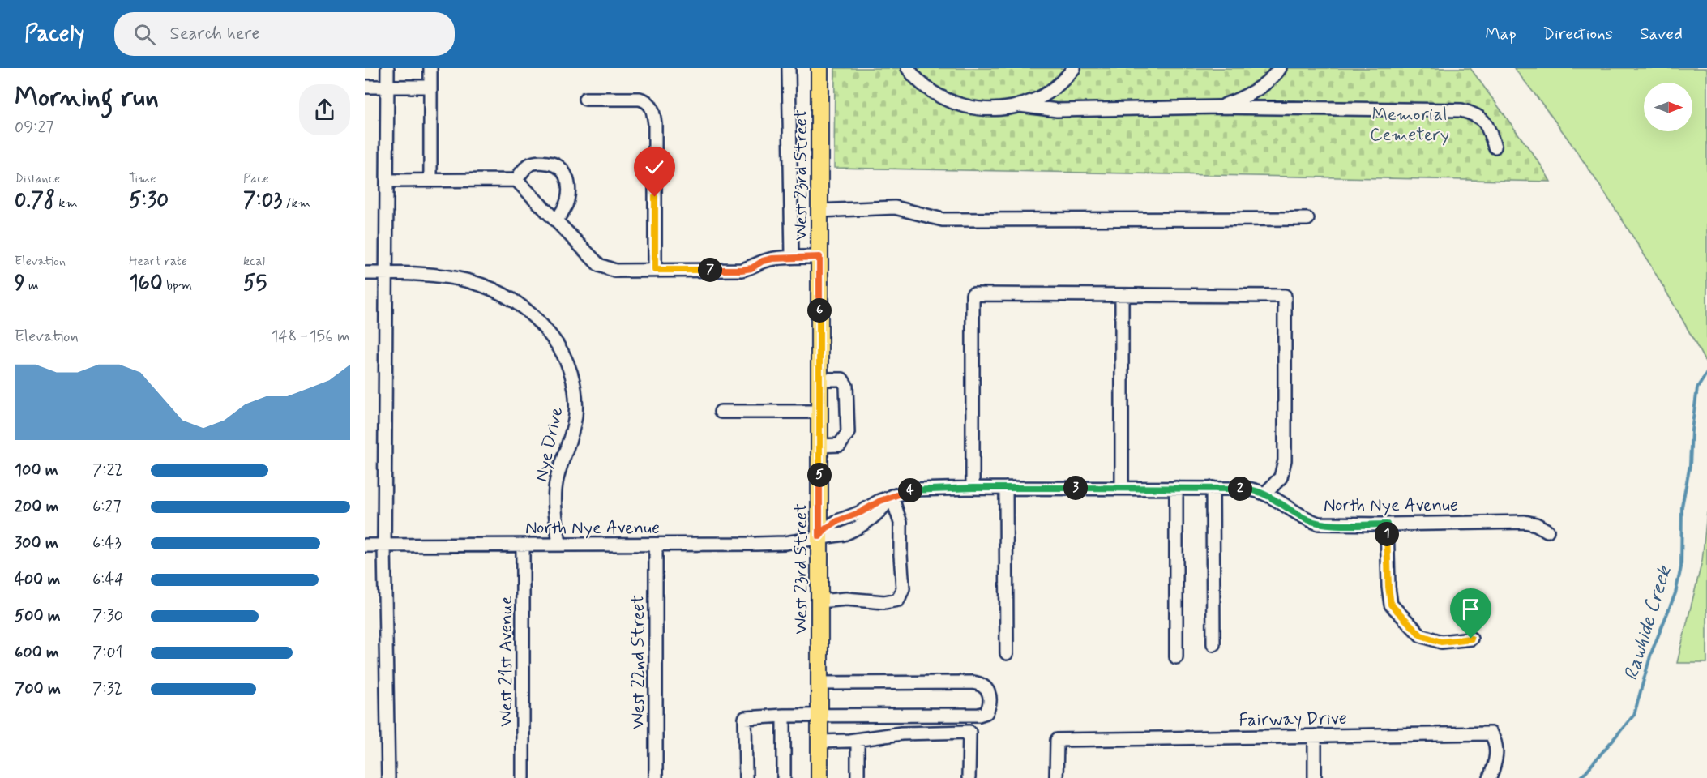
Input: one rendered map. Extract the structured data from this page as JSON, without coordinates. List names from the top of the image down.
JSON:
{
  "streets": {
    "main road": ["West 23rd Street"],
    "street": [
      "Nye Drive",
      "North Nye Avenue",
      "West 21st Avenue",
      "West 22nd Street",
      "Fairway Drive"
    ]
  },
  "crossings": [
    ["West 23rd Street", "North Nye Avenue"],
    ["Nye Drive", "North Nye Avenue"],
    ["North Nye Avenue", "West 21st Avenue"],
    ["North Nye Avenue", "West 22nd Street"]
  ],
  "water": ["Rawhide Creek"],
  "parks": ["Memorial Cemetery"],
  "north": "right",
  "page": {
    "header": "Pacely",
    "search": "Search here",
    "nav": ["Map", "Directions", "Saved"],
    "heading": ["Morning run", "09:27"],
    "stats": [
      ["Distance", "0.78 km"],
      ["Time", "5:30"],
      ["Pace", "7:03 /km"],
      ["Elevation", "9 m"],
      ["Heart rate", "160 bpm"],
      ["kcal", "55"]
    ],
    "pins": [
      "7",
      "6",
      "5",
      "3",
      "2",
      "4",
      "1"
    ],
    "chart": ["Elevation", "148–156 m"],
    "list": [
      {
        "name": "100 m",
        "note": "7:22"
      },
      {
        "name": "200 m",
        "note": "6:27"
      },
      {
        "name": "300 m",
        "note": "6:43"
      },
      {
        "name": "400 m",
        "note": "6:44"
      },
      {
        "name": "500 m",
        "note": "7:30"
      },
      {
        "name": "600 m",
        "note": "7:01"
      },
      {
        "name": "700 m",
        "note": "7:32"
      }
    ]
  }
}
